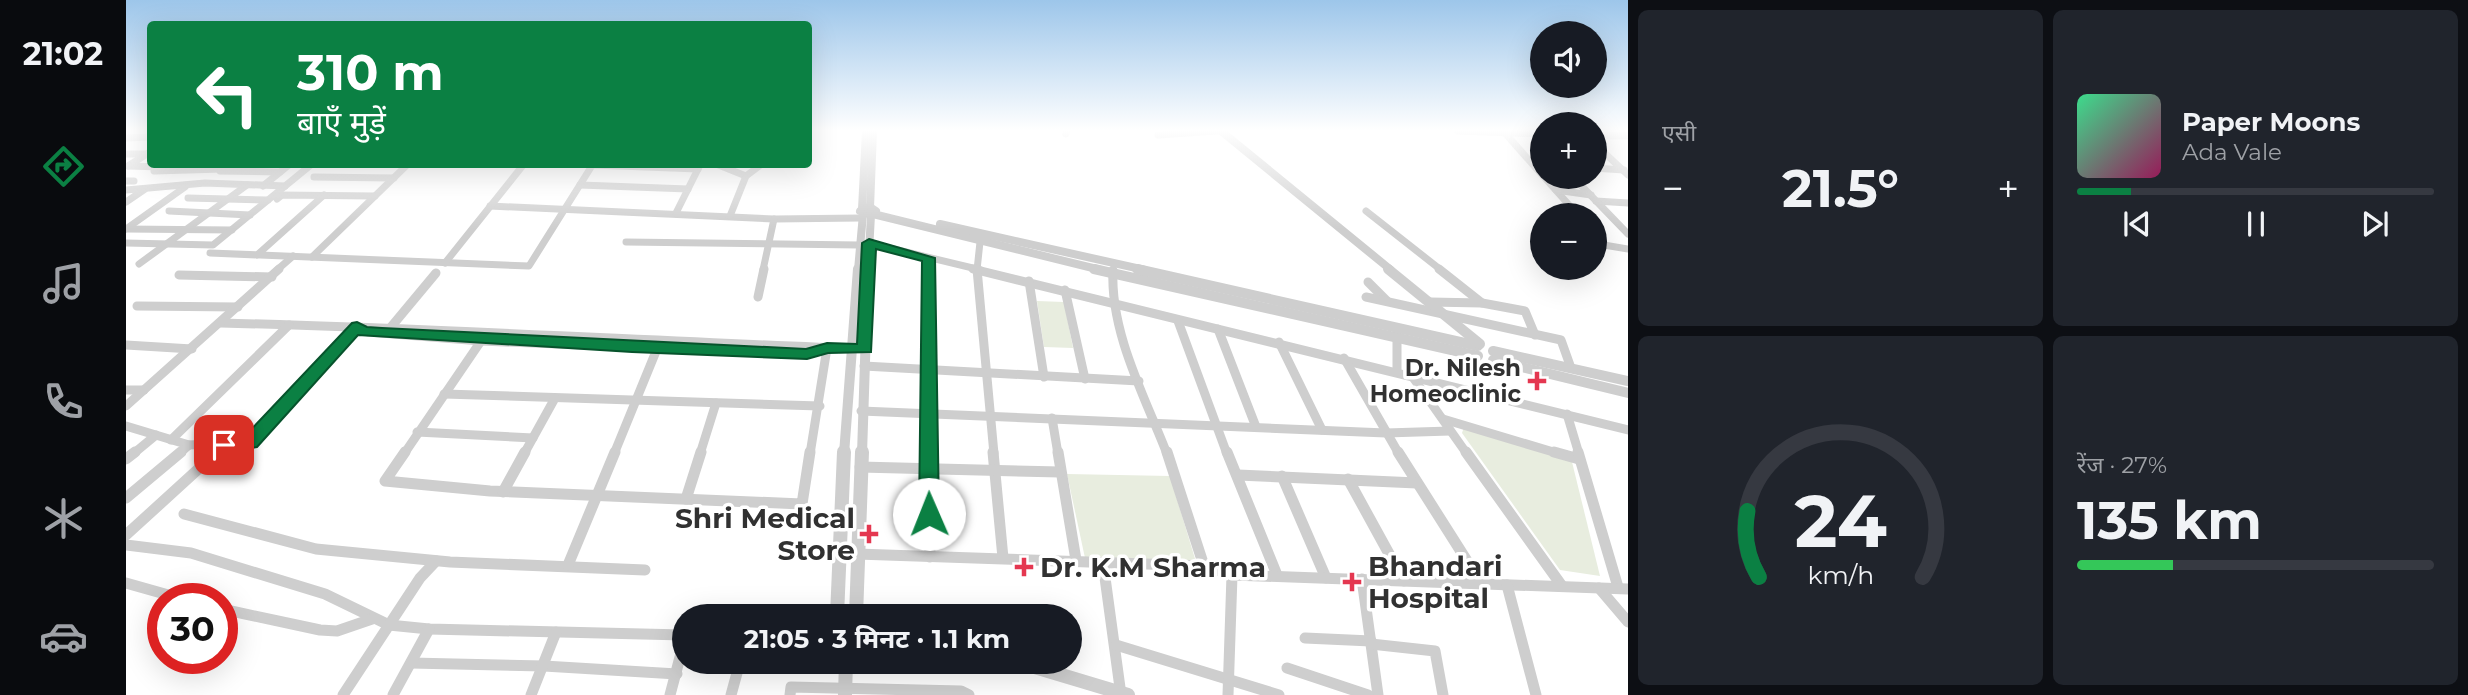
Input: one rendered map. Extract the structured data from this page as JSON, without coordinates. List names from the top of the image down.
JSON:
{
  "places": {
    "health": [
      "Dr. Nilesh Homeoclinic",
      "Shri Medical Store",
      "Dr. K.M Sharma",
      "Bhandari Hospital"
    ]
  },
  "page": {
    "tabs": "21:02",
    "tile": [
      "एसी",
      ["रेंज · 27%", "135 km"]
    ],
    "map_buttons": ["+", "−"],
    "turn": ["310 m", "बाएँ मुड़ें"],
    "song": ["Paper Moons", "Ada Vale"],
    "heat": ["−", "21.5°", "+"],
    "limit": "30",
    "trip": "21:05 · 3 मिनट · 1.1 km",
    "gauge": ["24", "km/h"]
  }
}
